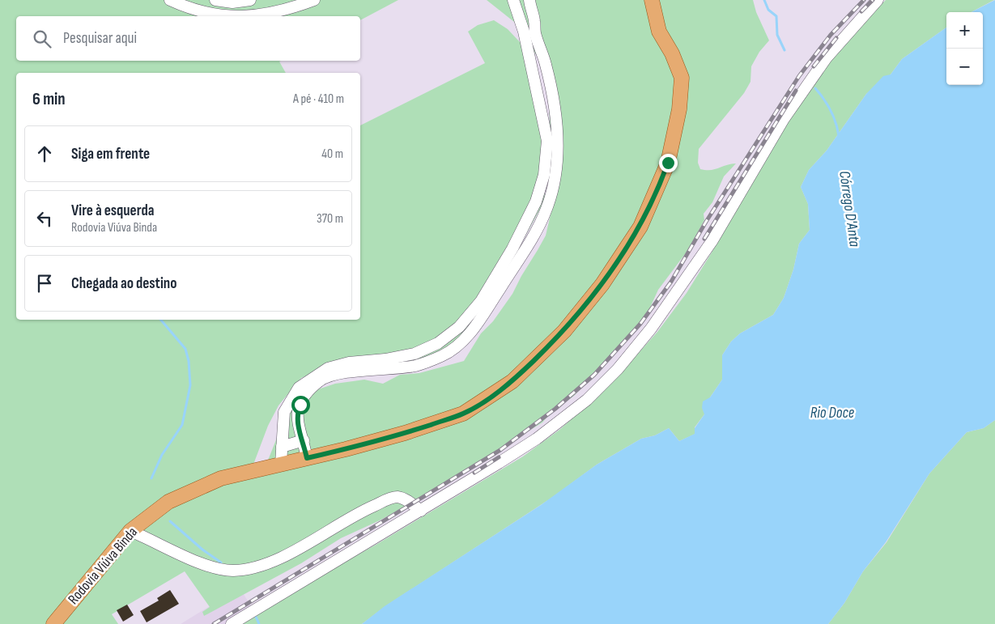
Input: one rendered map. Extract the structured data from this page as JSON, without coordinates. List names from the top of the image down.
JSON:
{
  "streets": {
    "main road": ["Rodovia Viúva Binda"]
  },
  "water": ["Córrego D'Anta", "Rio Doce"],
  "page": {
    "map_buttons": ["+", "−"],
    "search": "Pesquisar aqui",
    "heading": ["6 min", "A pé · 410 m"],
    "list": [
      ["Siga em frente", "40 m"],
      ["Vire à esquerda", "Rodovia Viúva Binda", "370 m"],
      "Chegada ao destino"
    ]
  }
}
